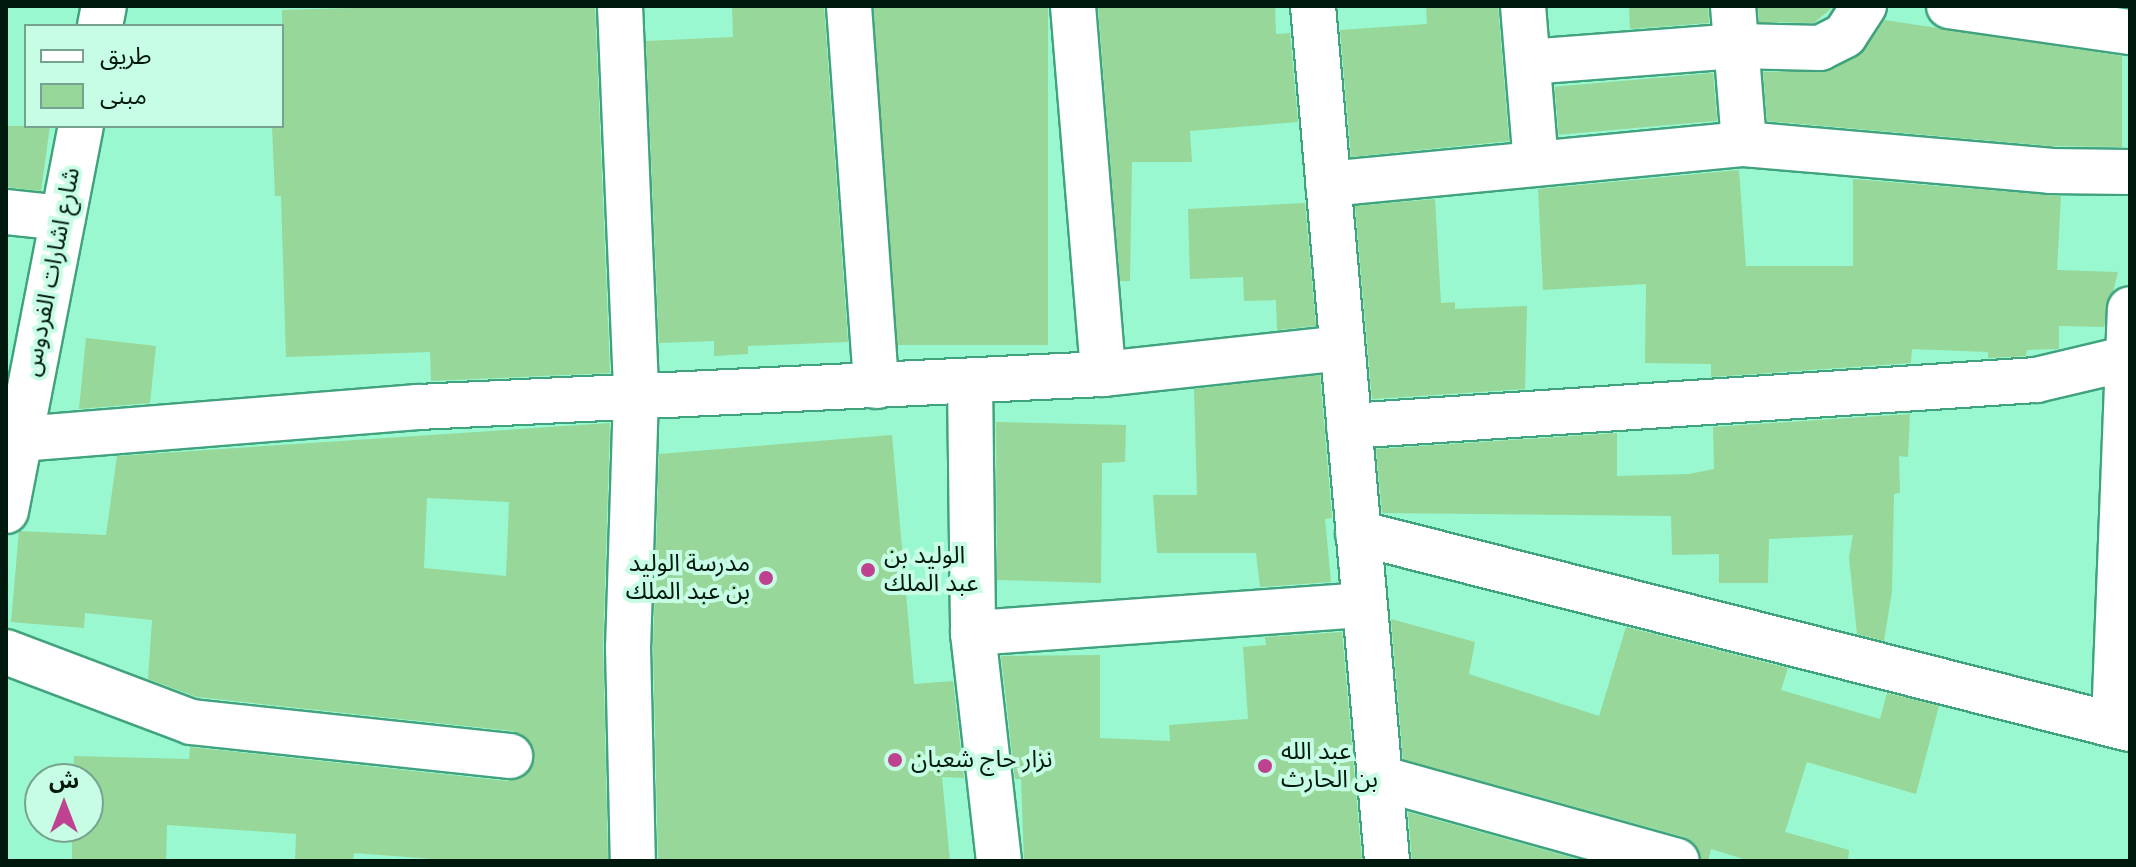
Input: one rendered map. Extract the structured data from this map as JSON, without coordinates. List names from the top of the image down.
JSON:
{
  "streets": {
    "street": ["شارع اشارات الفردوس"]
  },
  "places": [
    "الوليد بن عبد الملك",
    "مدرسة الوليد بن عبد الملك",
    "نزار حاج شعبان",
    "عبد الله بن الحارث"
  ],
  "legend": ["طريق", "مبنى"],
  "north": "top"
}
